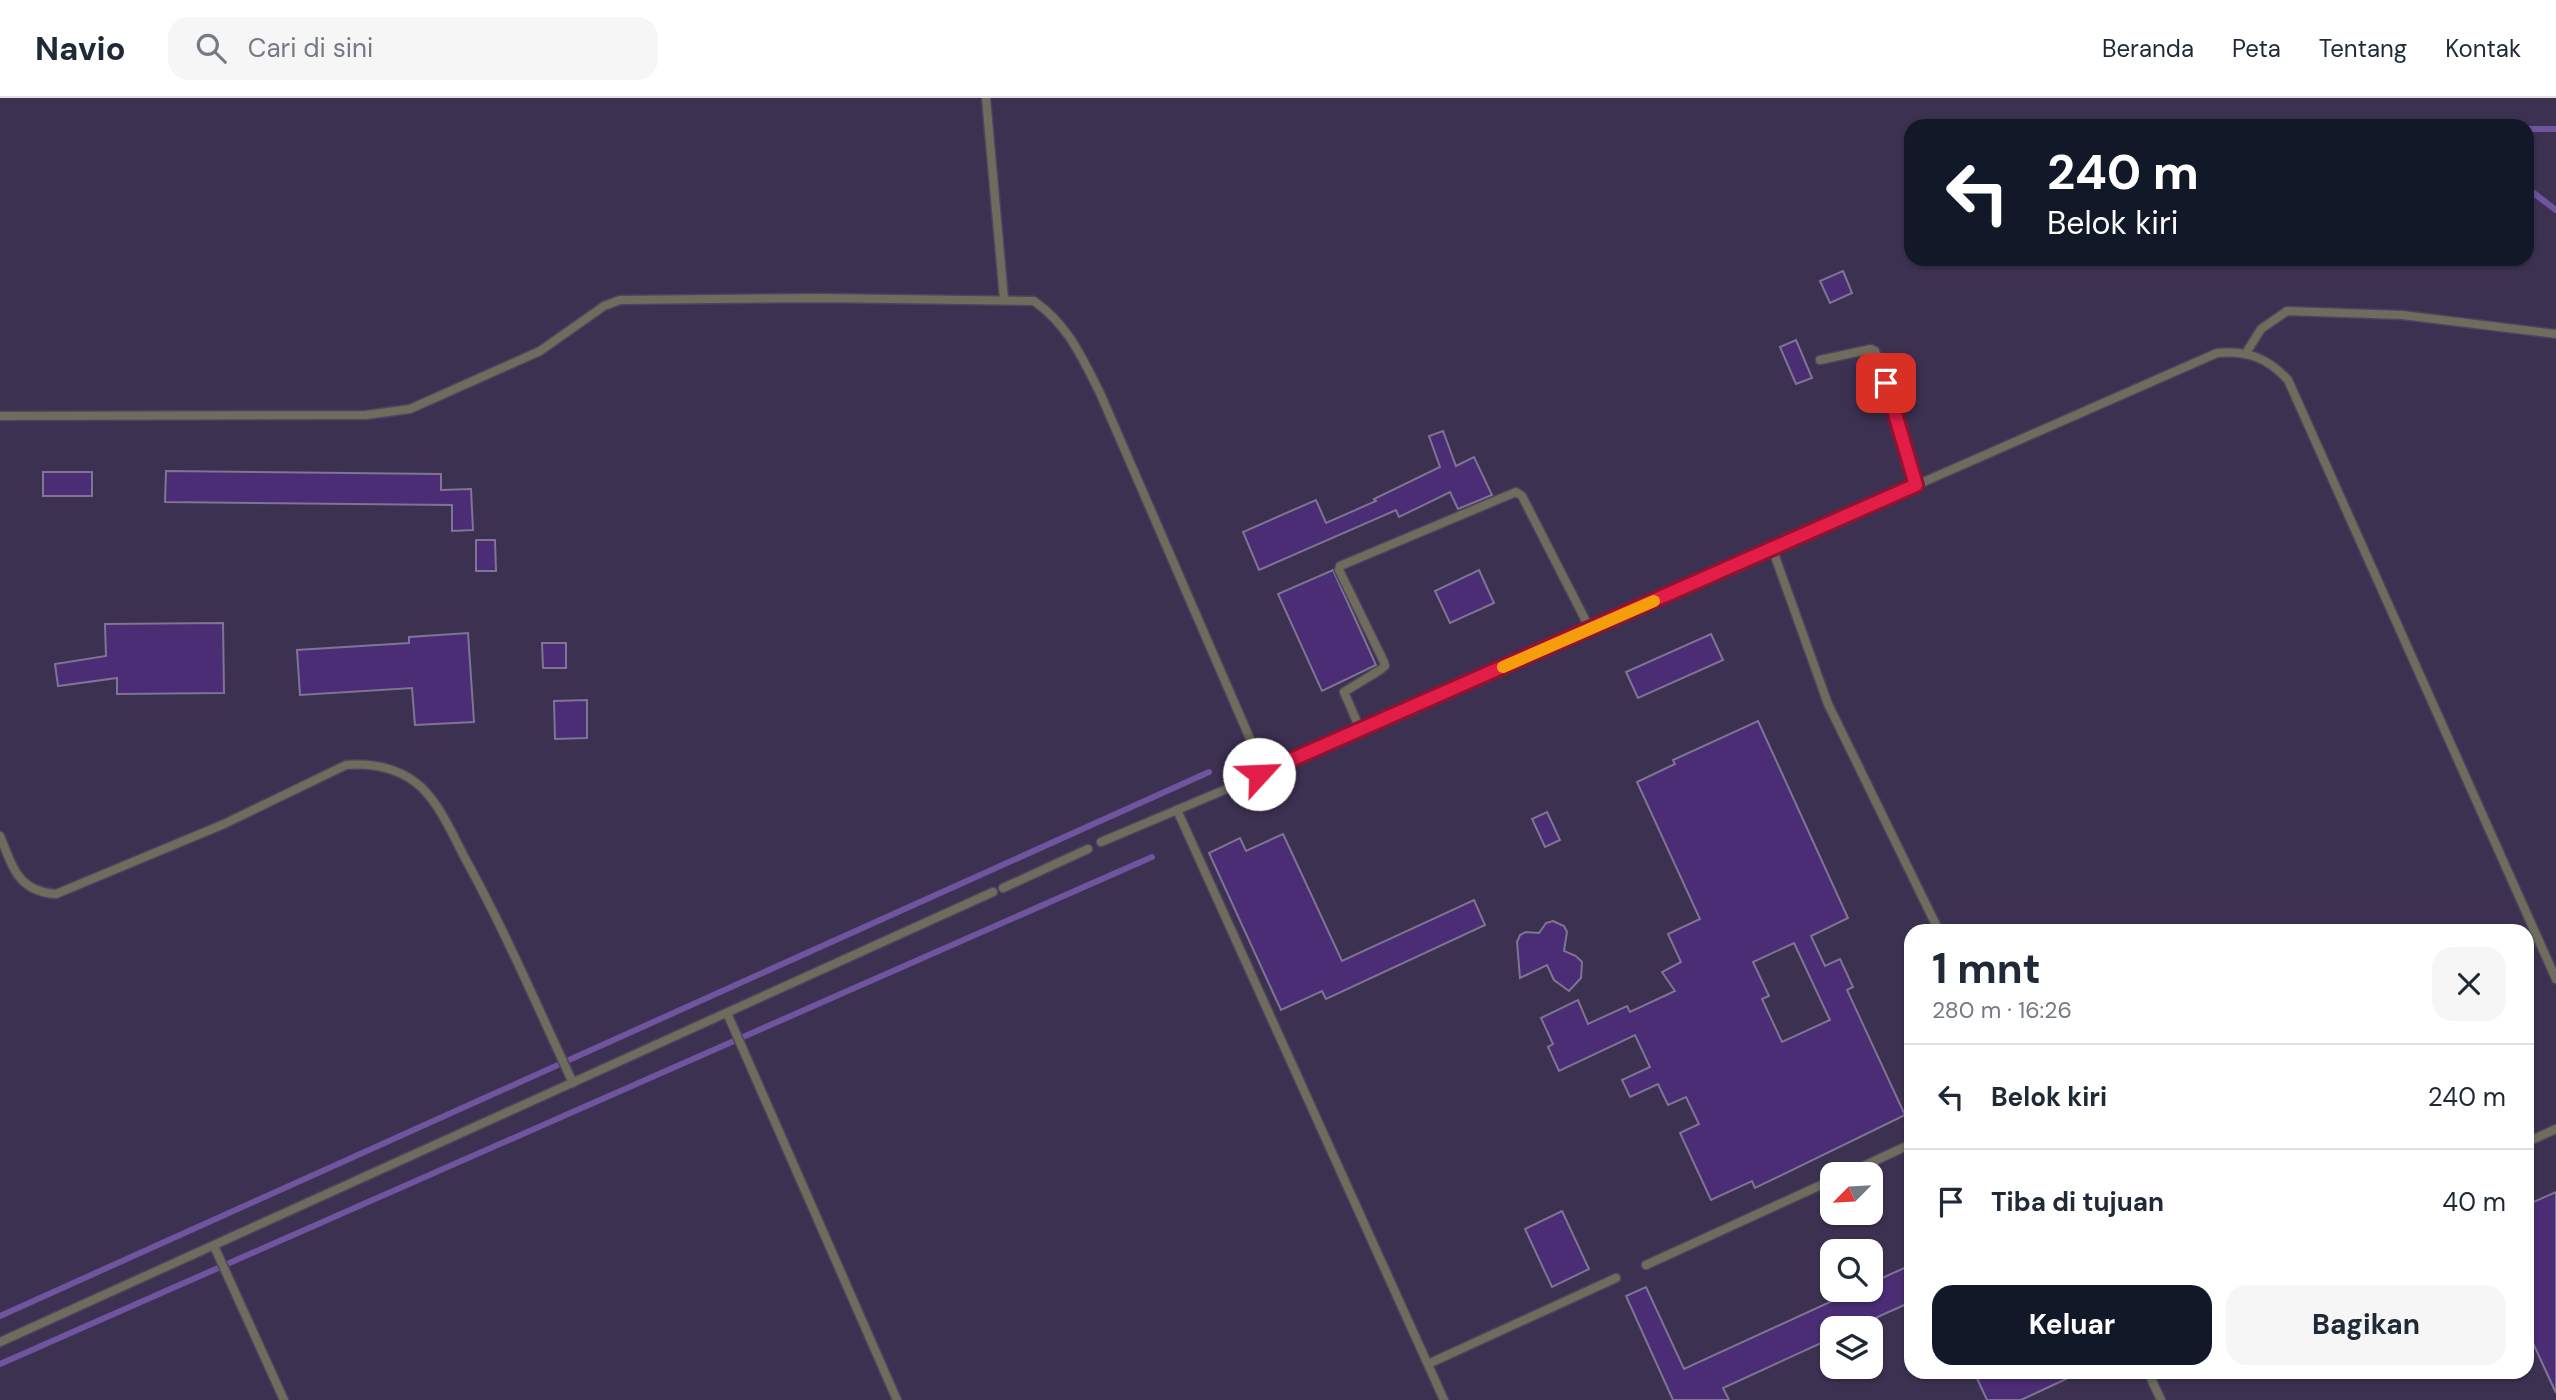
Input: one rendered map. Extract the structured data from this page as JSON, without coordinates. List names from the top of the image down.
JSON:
{
  "north": "bottom left",
  "page": {
    "header": "Navio",
    "search": "Cari di sini",
    "nav": [
      "Beranda",
      "Peta",
      "Tentang",
      "Kontak"
    ],
    "turn": ["240 m", "Belok kiri"],
    "heading": ["1 mnt", "280 m · 16:26"],
    "list": [
      {
        "name": "Belok kiri",
        "value": "240 m"
      },
      {
        "name": "Tiba di tujuan",
        "value": "40 m"
      }
    ],
    "buttons": ["Keluar", "Bagikan"]
  }
}
